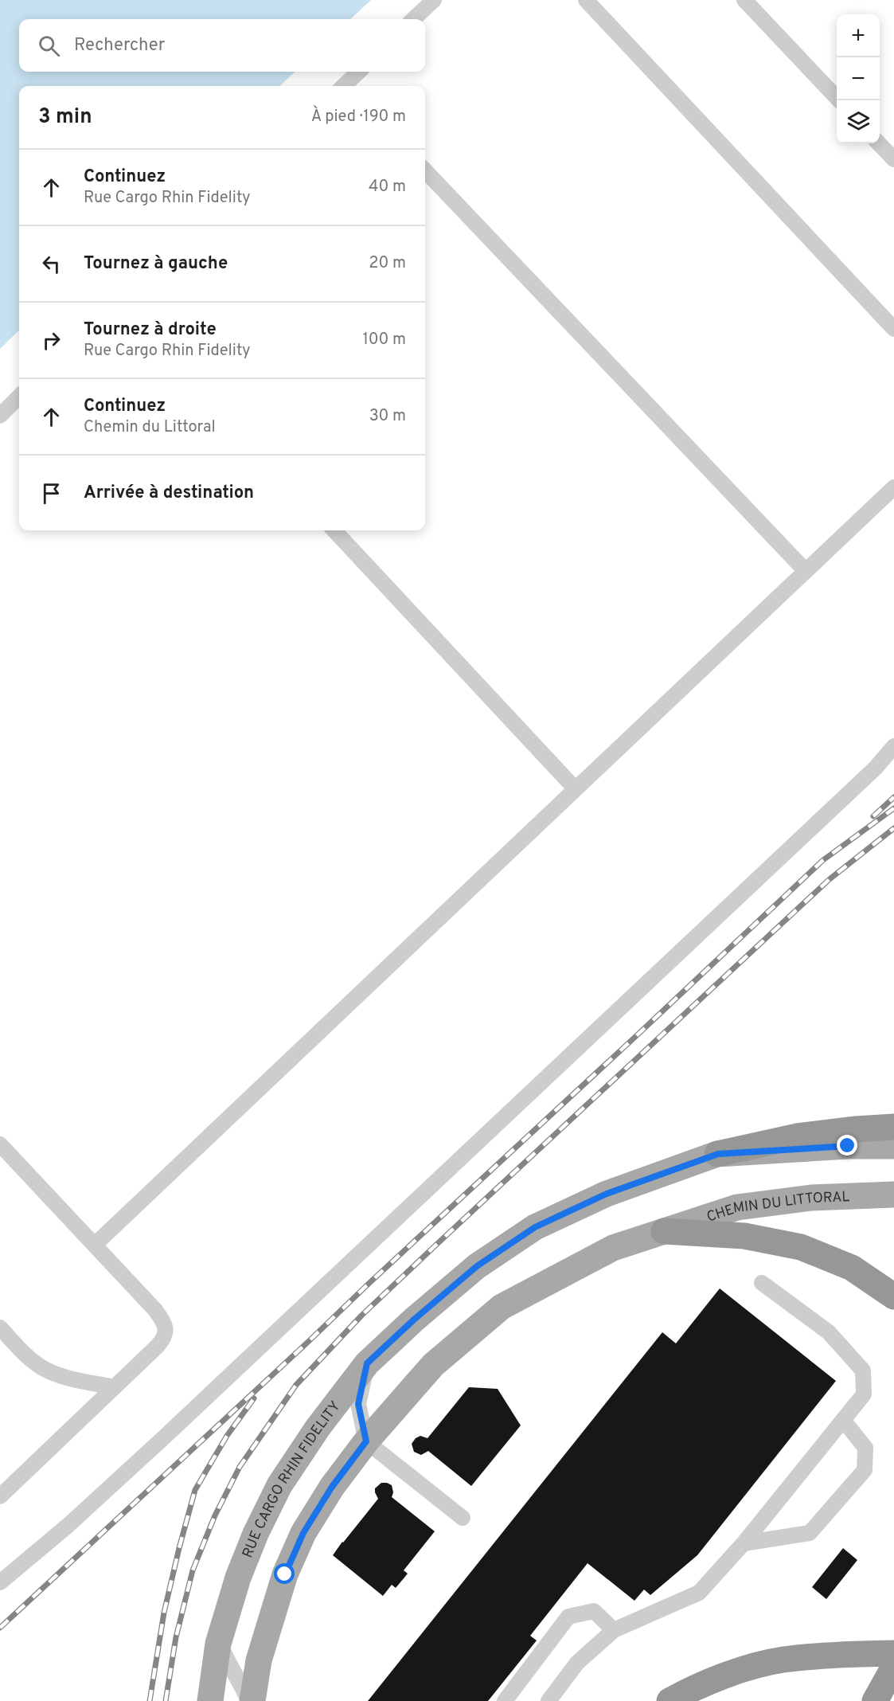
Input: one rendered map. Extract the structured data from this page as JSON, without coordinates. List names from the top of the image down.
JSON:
{
  "streets": {
    "main road": ["CHEMIN DU LITTORAL", "RUE CARGO RHIN FIDELITY"]
  },
  "page": {
    "map_buttons": ["+", "−"],
    "search": "Rechercher",
    "heading": ["3 min", "À pied · 190 m"],
    "list": [
      ["Continuez", "Rue Cargo Rhin Fidelity", "40 m"],
      ["Tournez à gauche", "20 m"],
      ["Tournez à droite", "Rue Cargo Rhin Fidelity", "100 m"],
      ["Continuez", "Chemin du Littoral", "30 m"],
      "Arrivée à destination"
    ]
  }
}
